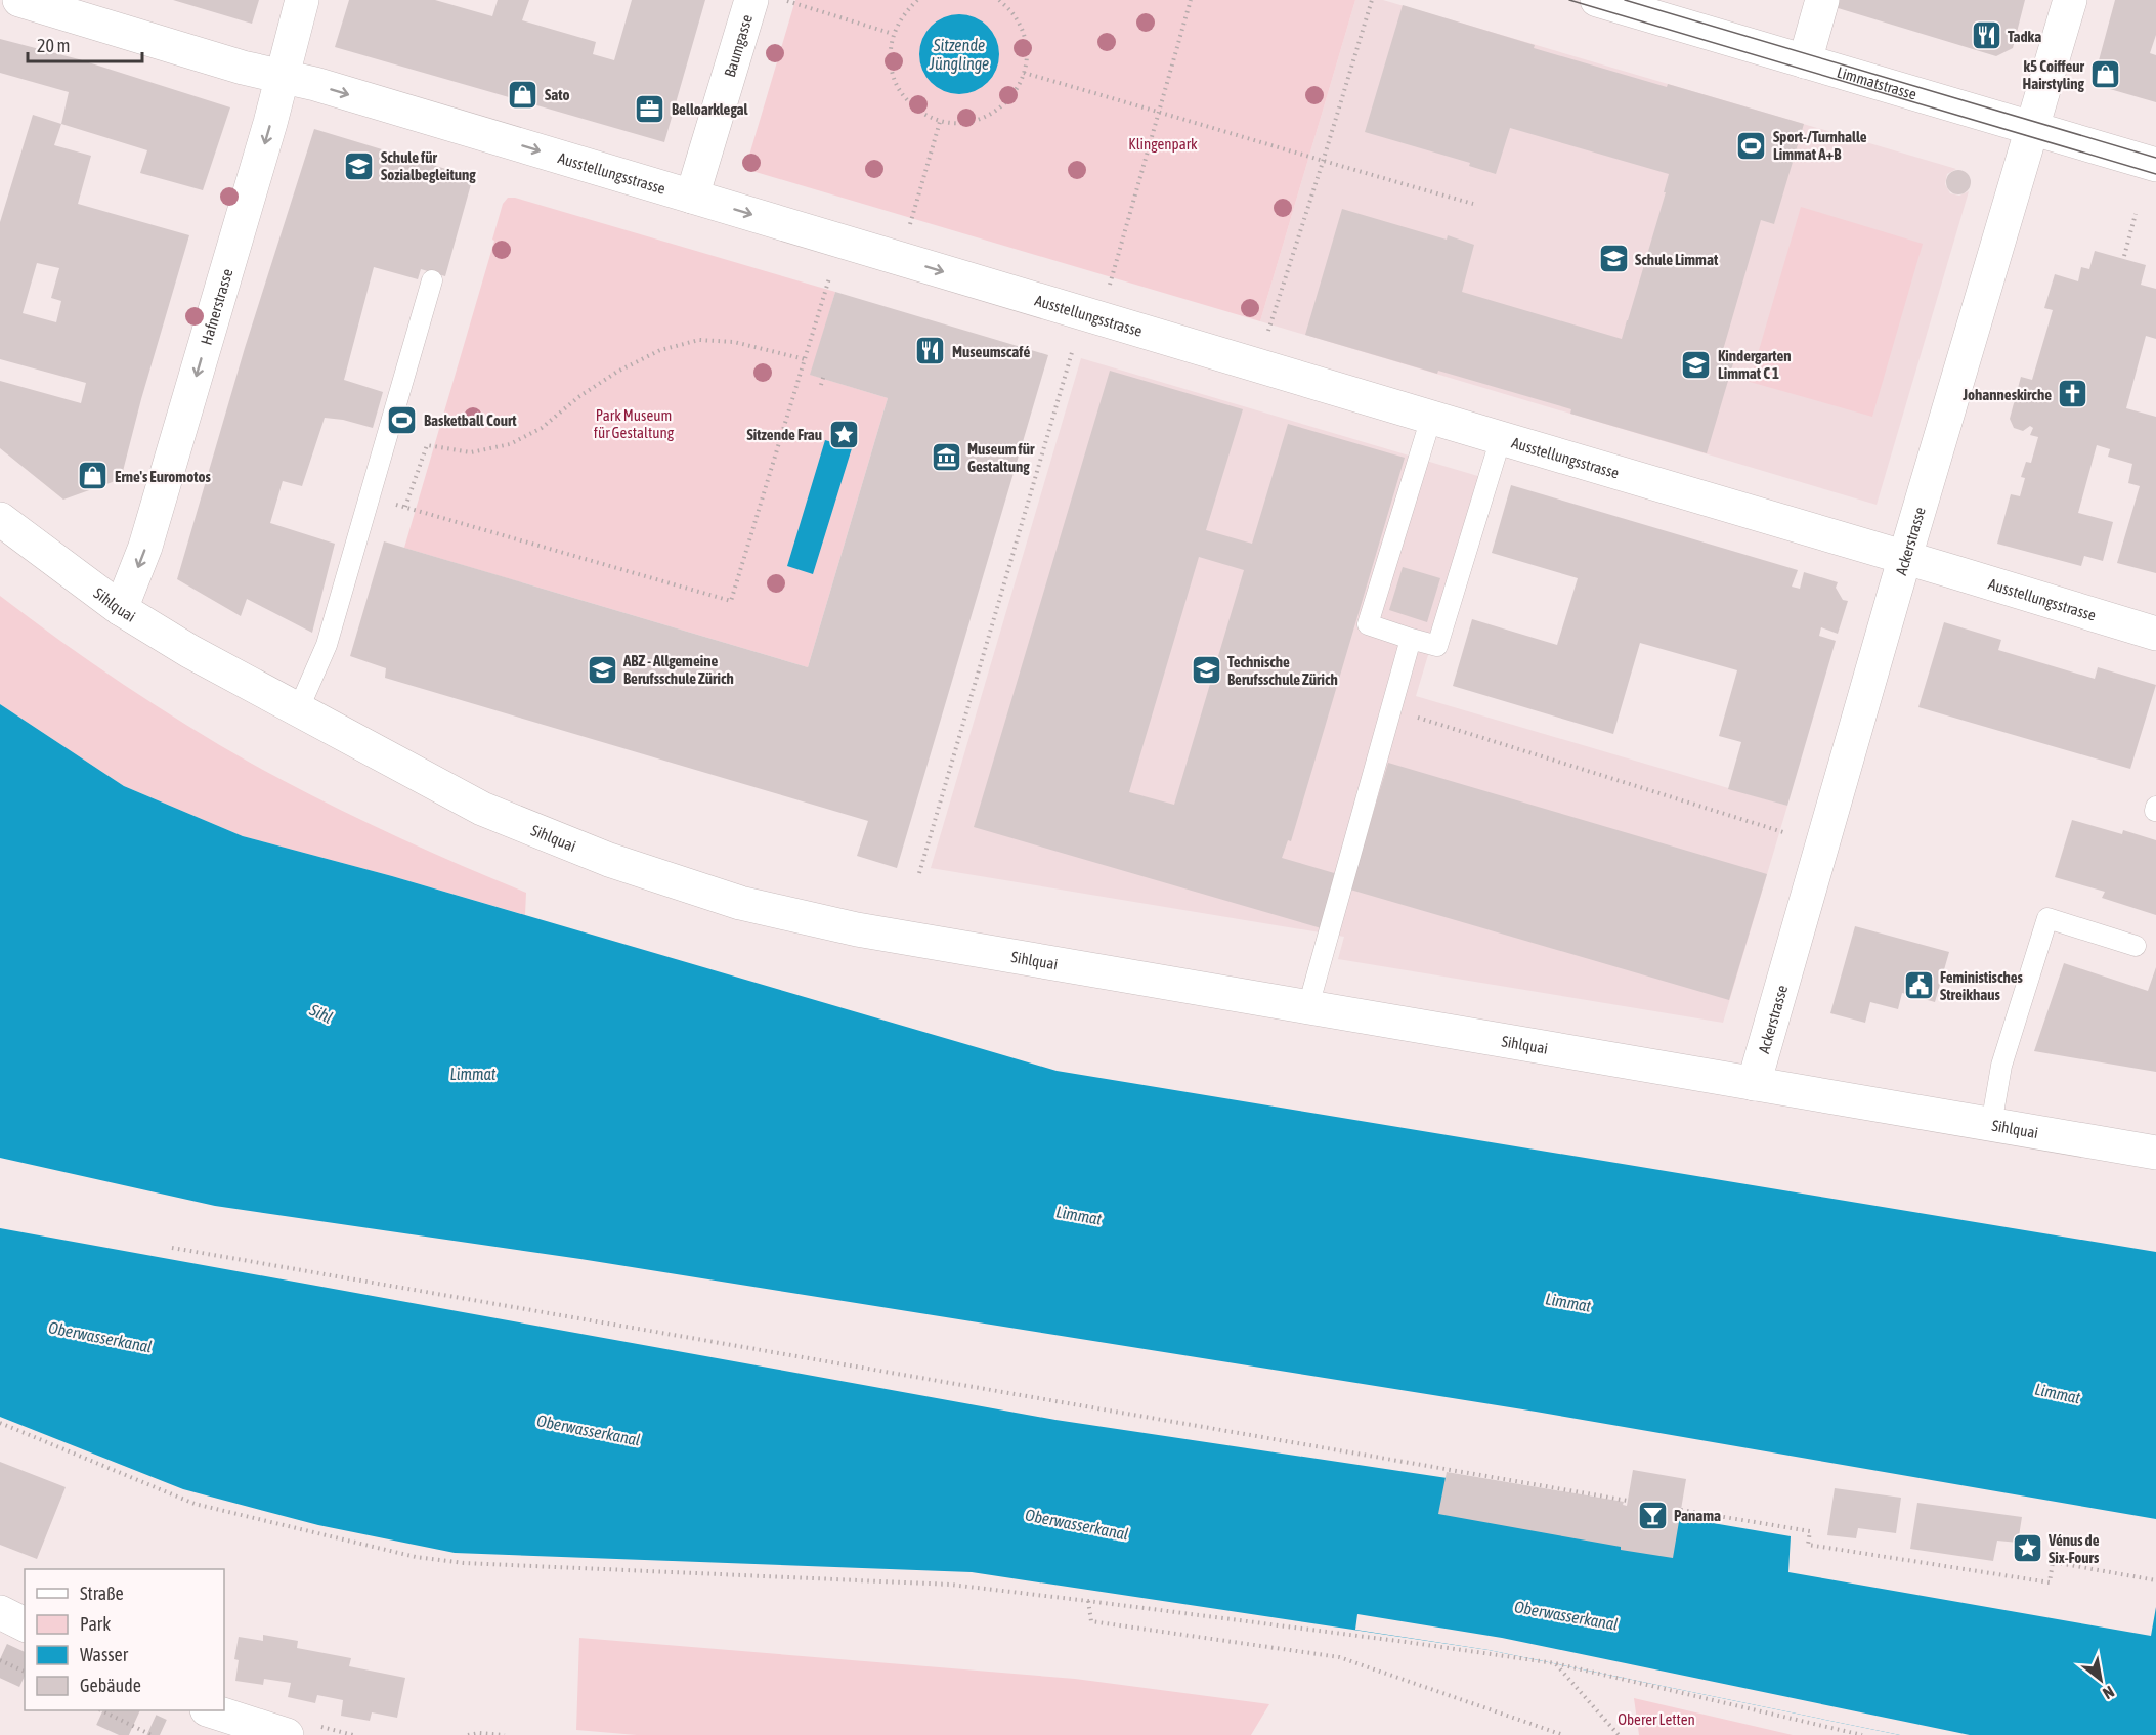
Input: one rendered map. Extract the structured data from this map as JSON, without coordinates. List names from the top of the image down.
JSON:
{
  "streets": {
    "street": [
      "Baumgasse",
      "Limmatstrasse",
      "Ausstellungsstrasse",
      "Hafnerstrasse",
      "Ackerstrasse",
      "Sihlquai"
    ]
  },
  "crossings": [
    ["Baumgasse", "Ausstellungsstrasse"],
    ["Limmatstrasse", "Ackerstrasse"],
    ["Ausstellungsstrasse", "Hafnerstrasse"],
    ["Ausstellungsstrasse", "Ackerstrasse"],
    ["Hafnerstrasse", "Sihlquai"],
    ["Ackerstrasse", "Sihlquai"]
  ],
  "one_way": ["Ausstellungsstrasse", "Hafnerstrasse"],
  "water": [
    "Sitzende Jünglinge",
    "Sihl",
    "Limmat",
    "Oberwasserkanal"
  ],
  "parks": ["Klingenpark", "Park Museum für Gestaltung", "Oberer Letten"],
  "places": {
    "restaurant": ["Tadka", "Museumscafé"],
    "shop": ["k5 Coiffeur Hairstyling", "Sato", "Erne's Euromotos"],
    "office": ["Belloarklegal"],
    "sports": ["Sport-/Turnhalle Limmat A+B", "Basketball Court"],
    "school or university": [
      "Schule für Sozialbegleitung",
      "Schule Limmat",
      "Kindergarten Limmat C 1",
      "ABZ - Allgemeine Berufsschule Zürich",
      "Technische Berufsschule Zürich"
    ],
    "church": ["Johanneskirche"],
    "place": ["Sitzende Frau", "Vénus de Six-Fours"],
    "museum": ["Museum für Gestaltung"],
    "public building": ["Feministisches Streikhaus"],
    "bar": ["Panama"]
  },
  "legend": [
    "Straße",
    "Park",
    "Wasser",
    "Gebäude"
  ],
  "scale_bar": "20 m",
  "north": "bottom right"
}
